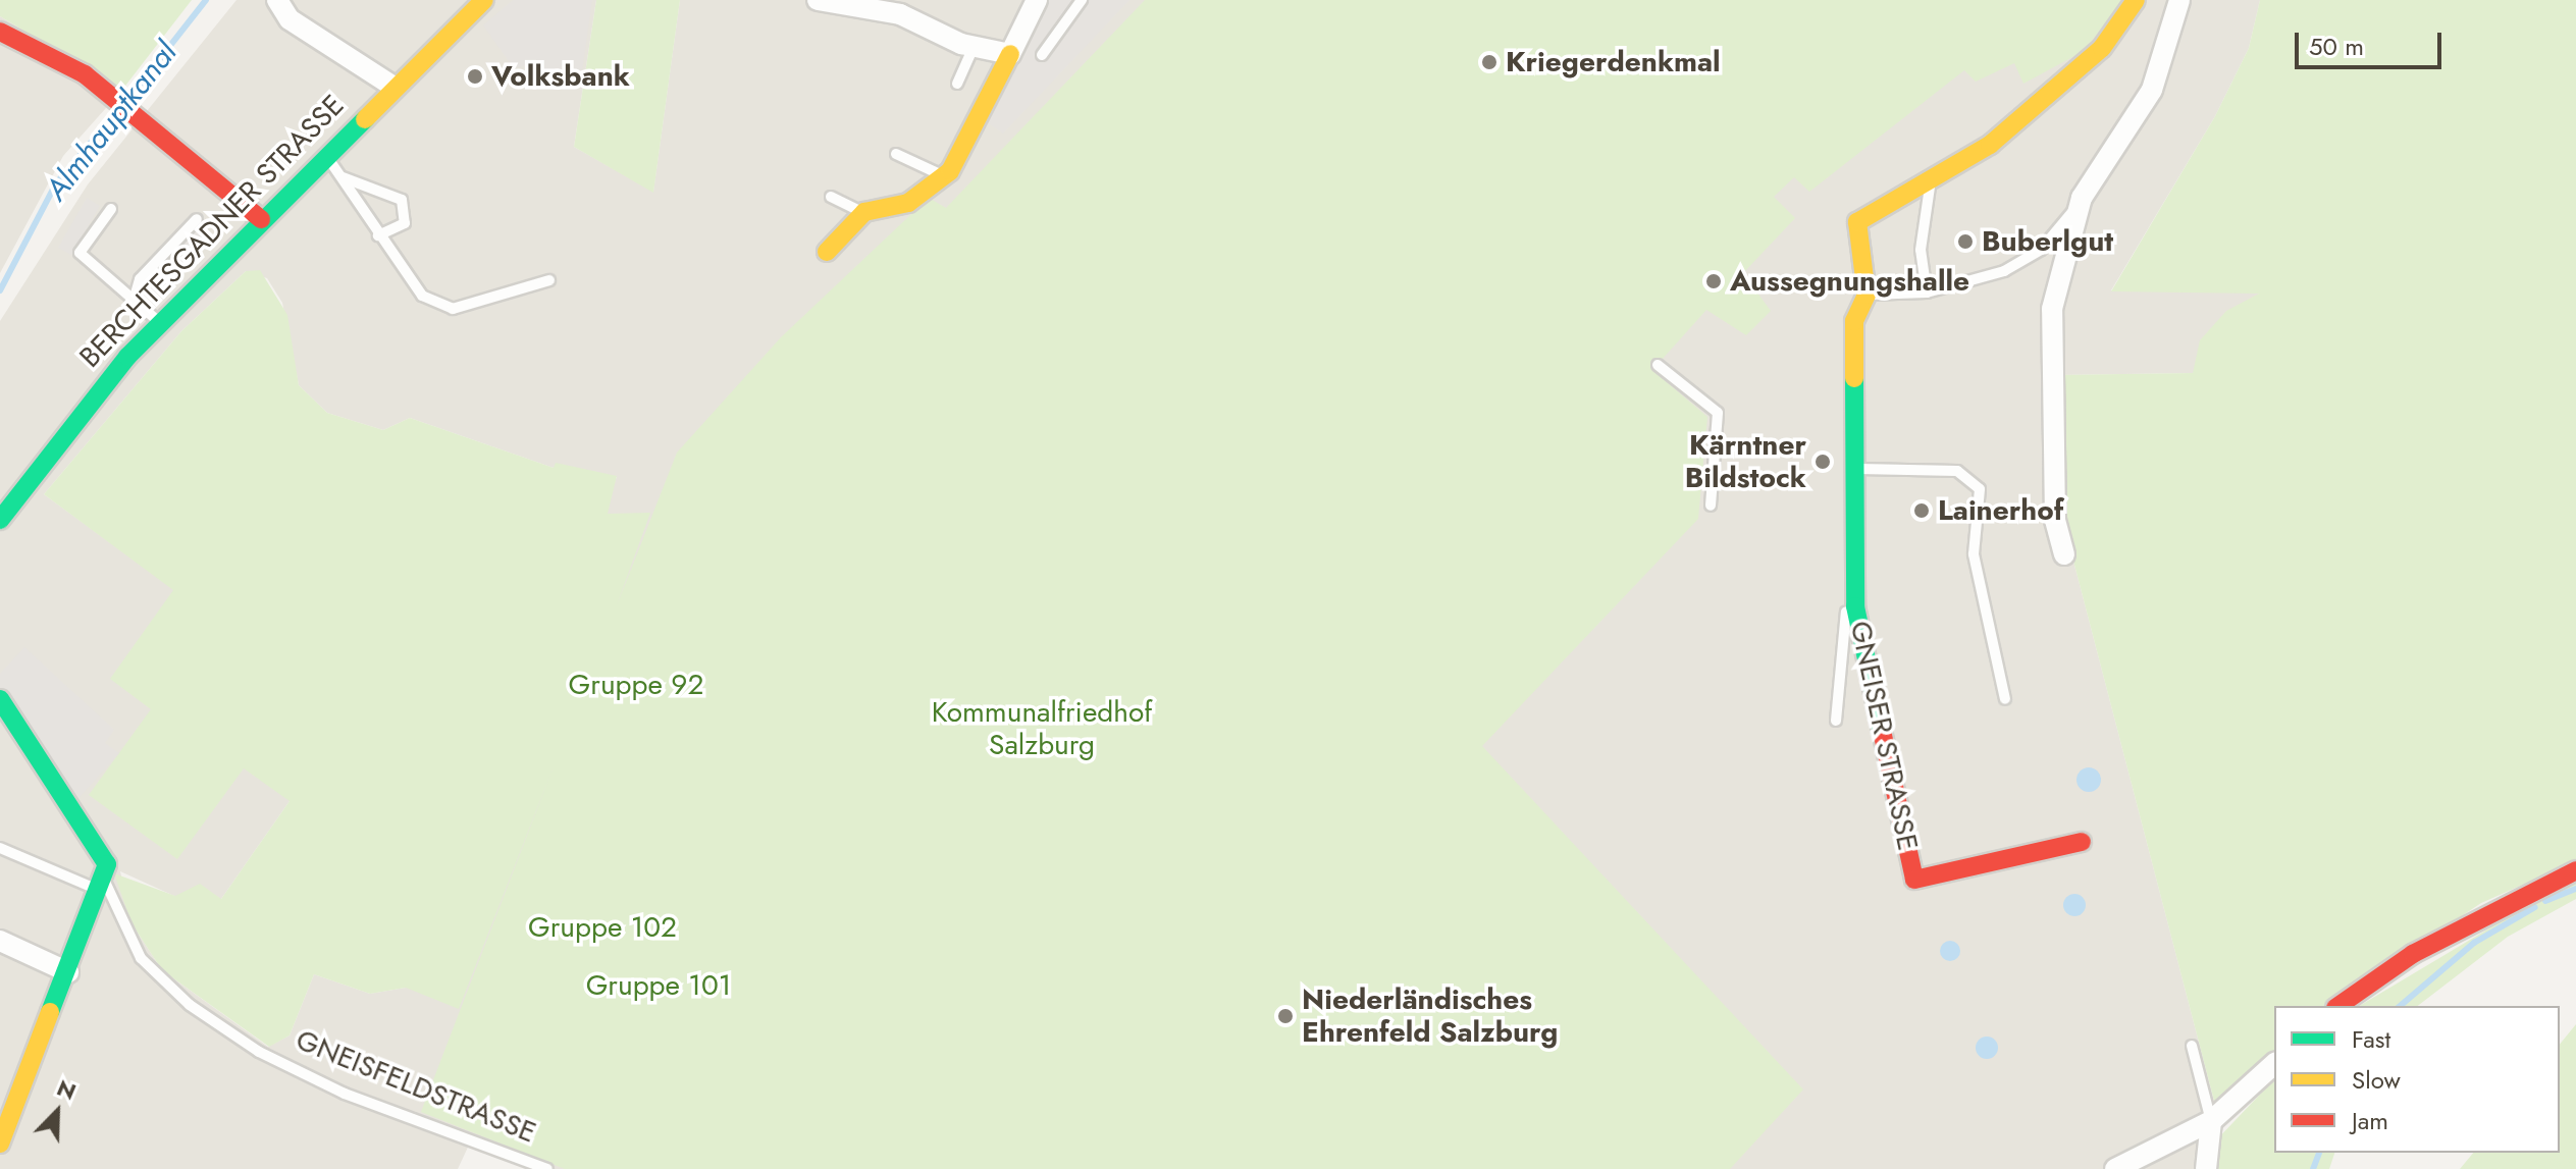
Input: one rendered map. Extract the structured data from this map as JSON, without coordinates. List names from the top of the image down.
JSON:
{
  "streets": {
    "street": ["BERCHTESGADNER STRASSE", "GNEISER STRASSE", "GNEISFELDSTRASSE"]
  },
  "water": ["Almhauptkanal"],
  "parks": [
    "Gruppe 92",
    "Kommunalfriedhof Salzburg",
    "Gruppe 102",
    "Gruppe 101"
  ],
  "places": [
    "Kriegerdenkmal",
    "Volksbank",
    "Buberlgut",
    "Aussegnungshalle",
    "Kärntner Bildstock",
    "Lainerhof",
    "Niederländisches Ehrenfeld Salzburg"
  ],
  "legend": ["Fast", "Slow", "Jam"],
  "scale_bar": "50 m",
  "north": "top right"
}
